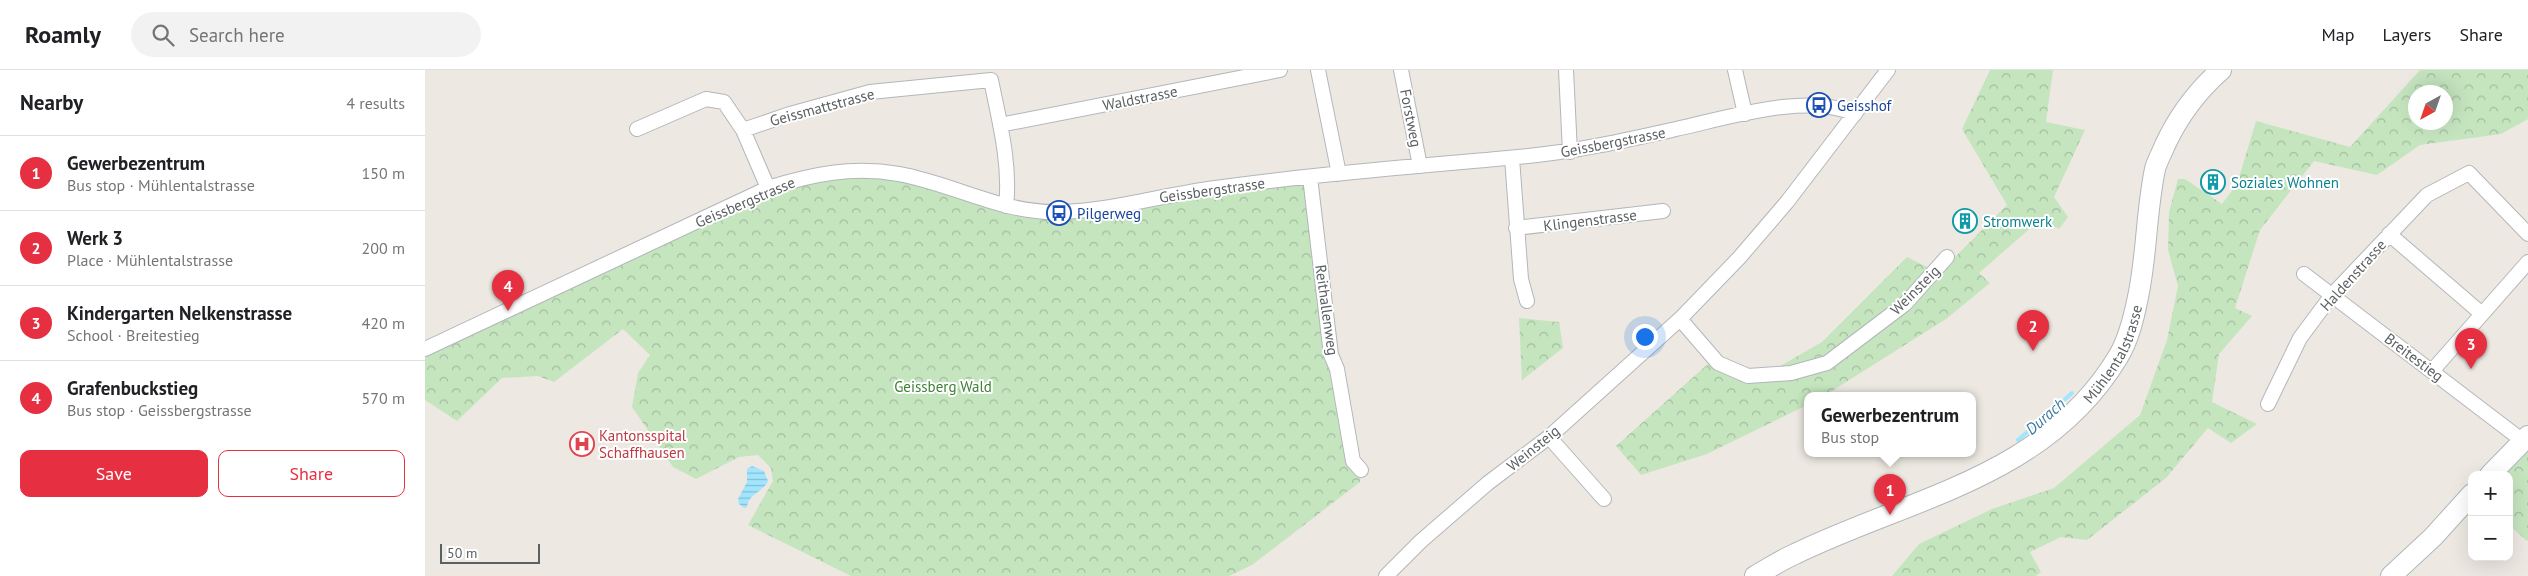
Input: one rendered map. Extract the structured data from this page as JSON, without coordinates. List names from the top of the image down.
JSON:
{
  "streets": {
    "street": [
      "Waldstrasse",
      "Geissmattstrasse",
      "Forstweg",
      "Geissbergstrasse",
      "Klingenstrasse",
      "Haldenstrasse",
      "Weinsteig",
      "Reithallenweg",
      "Mühlentalstrasse",
      "Breitestieg"
    ]
  },
  "crossings": [
    ["Waldstrasse", "Geissmattstrasse"],
    ["Forstweg", "Geissbergstrasse"],
    ["Geissbergstrasse", "Weinsteig"],
    ["Geissbergstrasse", "Reithallenweg"],
    ["Haldenstrasse", "Breitestieg"]
  ],
  "water": ["Durach"],
  "parks": ["Geissberg Wald"],
  "places": {
    "bus stop": ["Geisshof", "Pilgerweg"],
    "building": ["Soziales Wohnen", "Stromwerk"],
    "hospital": ["Kantonsspital Schaffhausen"]
  },
  "scale_bar": "50 m",
  "north": "bottom left",
  "page": {
    "header": "Roamly",
    "search": "Search here",
    "nav": ["Map", "Layers", "Share"],
    "heading": ["Nearby", "4 results"],
    "list": [
      {
        "mark": "1",
        "name": "Gewerbezentrum",
        "note": "Bus stop · Mühlentalstrasse",
        "value": "150 m"
      },
      {
        "mark": "2",
        "name": "Werk 3",
        "note": "Place · Mühlentalstrasse",
        "value": "200 m"
      },
      {
        "mark": "3",
        "name": "Kindergarten Nelkenstrasse",
        "note": "School · Breitestieg",
        "value": "420 m"
      },
      {
        "mark": "4",
        "name": "Grafenbuckstieg",
        "note": "Bus stop · Geissbergstrasse",
        "value": "570 m"
      }
    ],
    "pins": [
      "4",
      "2",
      "3",
      "1"
    ],
    "popup": ["Gewerbezentrum", "Bus stop"],
    "buttons": ["Save", "Share"],
    "map_buttons": ["+", "−"],
    "scale": "50 m"
  }
}
